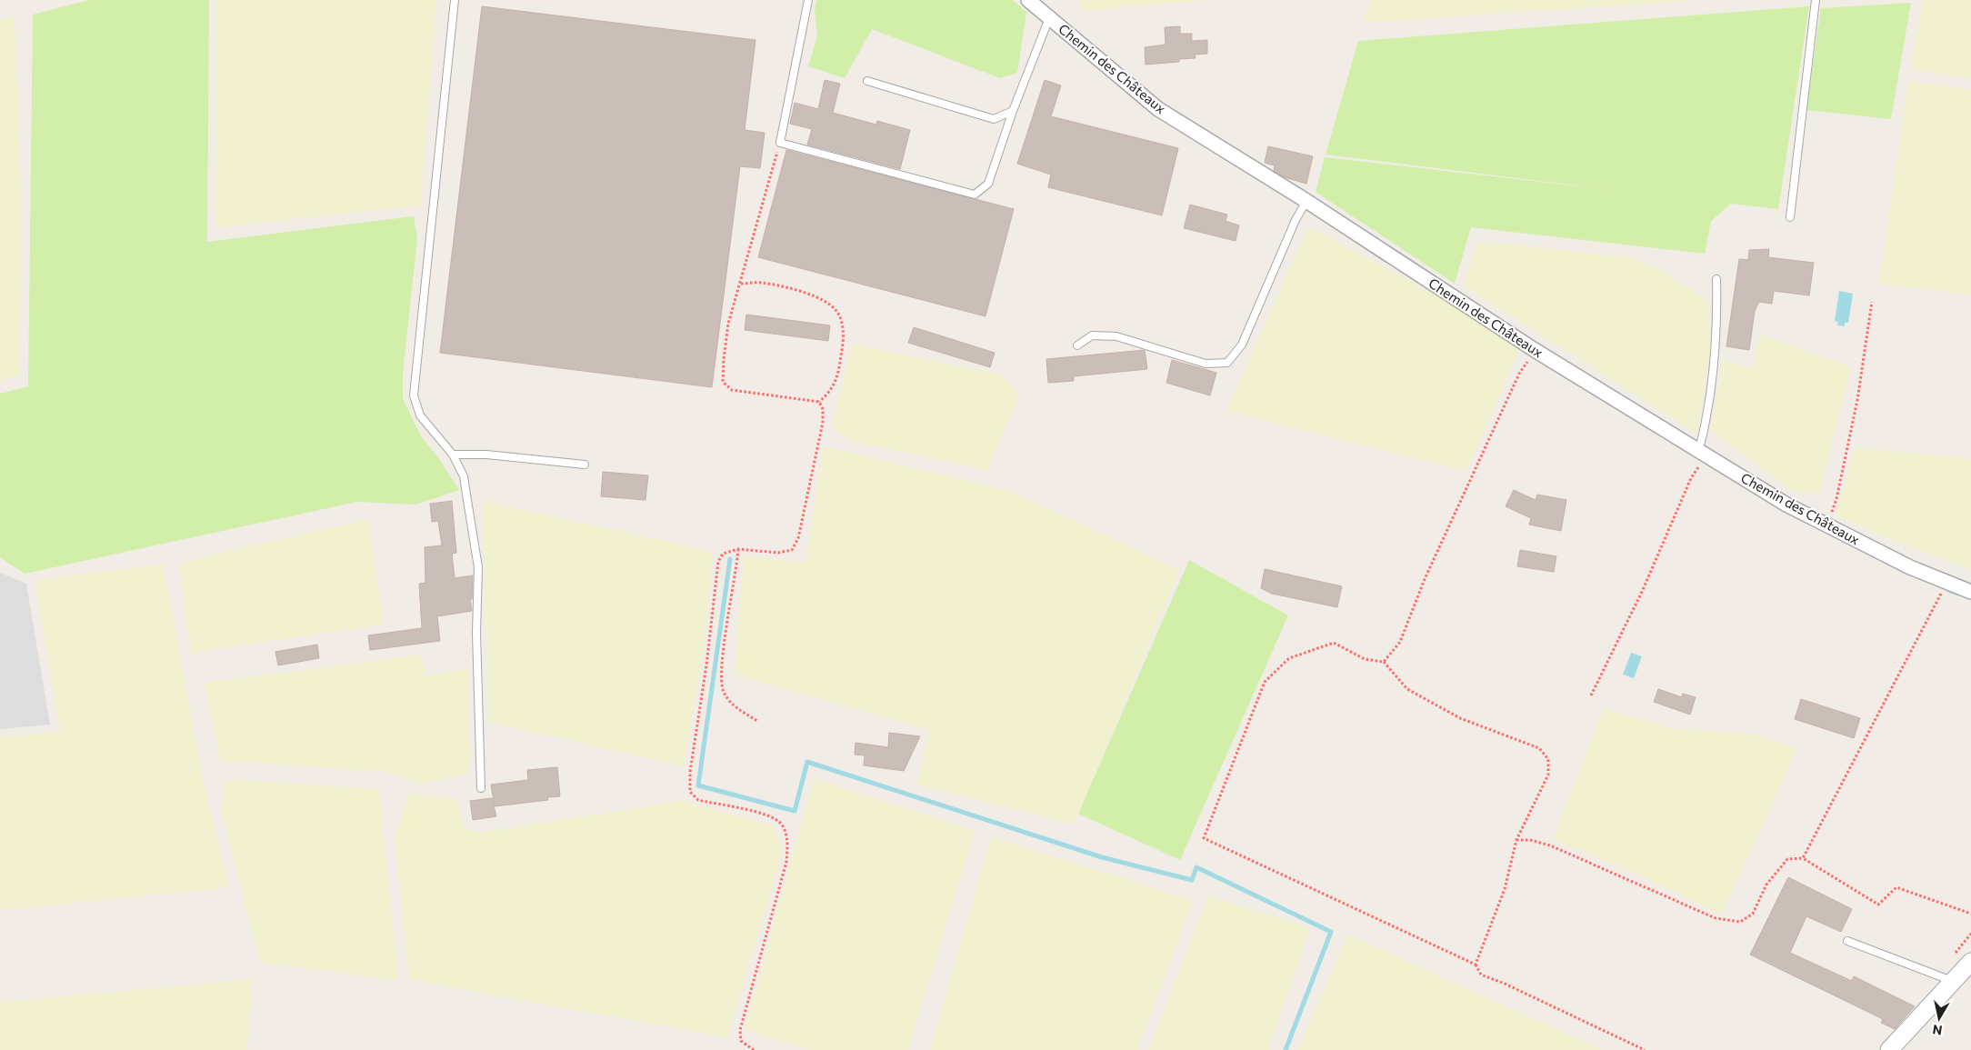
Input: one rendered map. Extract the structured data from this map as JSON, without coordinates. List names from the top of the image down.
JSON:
{
  "streets": {
    "street": ["Chemin des Châteaux"]
  },
  "north": "bottom"
}
